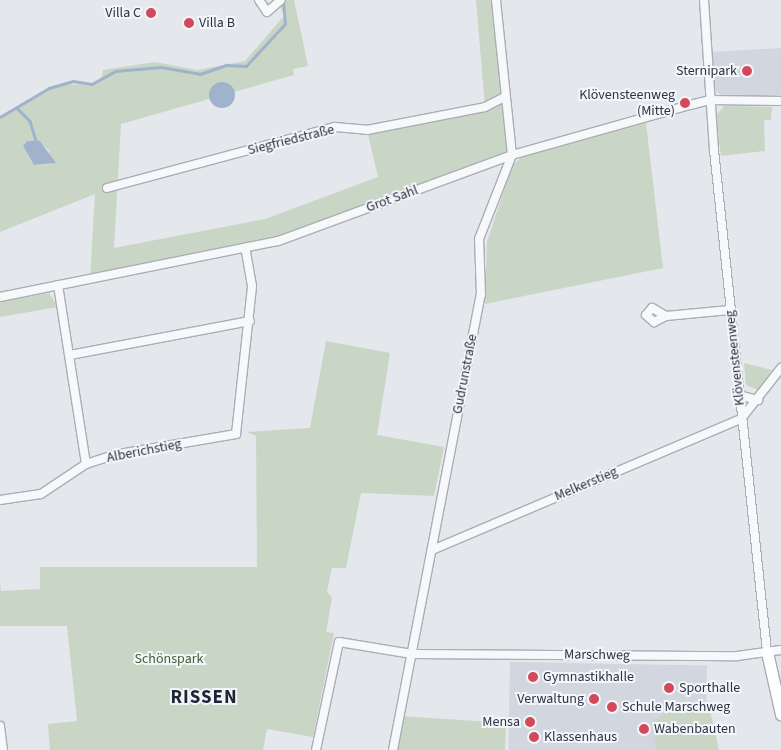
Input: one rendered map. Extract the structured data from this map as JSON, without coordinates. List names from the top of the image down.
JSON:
{
  "streets": {
    "street": [
      "Siegfriedstraße",
      "Grot Sahl",
      "Klövensteenweg",
      "Gudrunstraße",
      "Alberichstieg",
      "Melkerstieg",
      "Marschweg"
    ]
  },
  "crossings": [
    ["Siegfriedstraße", "Gudrunstraße"],
    ["Grot Sahl", "Klövensteenweg"],
    ["Grot Sahl", "Gudrunstraße"],
    ["Klövensteenweg", "Melkerstieg"],
    ["Klövensteenweg", "Marschweg"],
    ["Gudrunstraße", "Melkerstieg"],
    ["Gudrunstraße", "Marschweg"]
  ],
  "districts": ["RISSEN"],
  "parks": ["Schönspark"],
  "places": [
    "Villa C",
    "Villa B",
    "Sternipark",
    "Klövensteenweg (Mitte)",
    "Gymnastikhalle",
    "Sporthalle",
    "Verwaltung",
    "Schule Marschweg",
    "Mensa",
    "Wabenbauten",
    "Klassenhaus"
  ]
}
